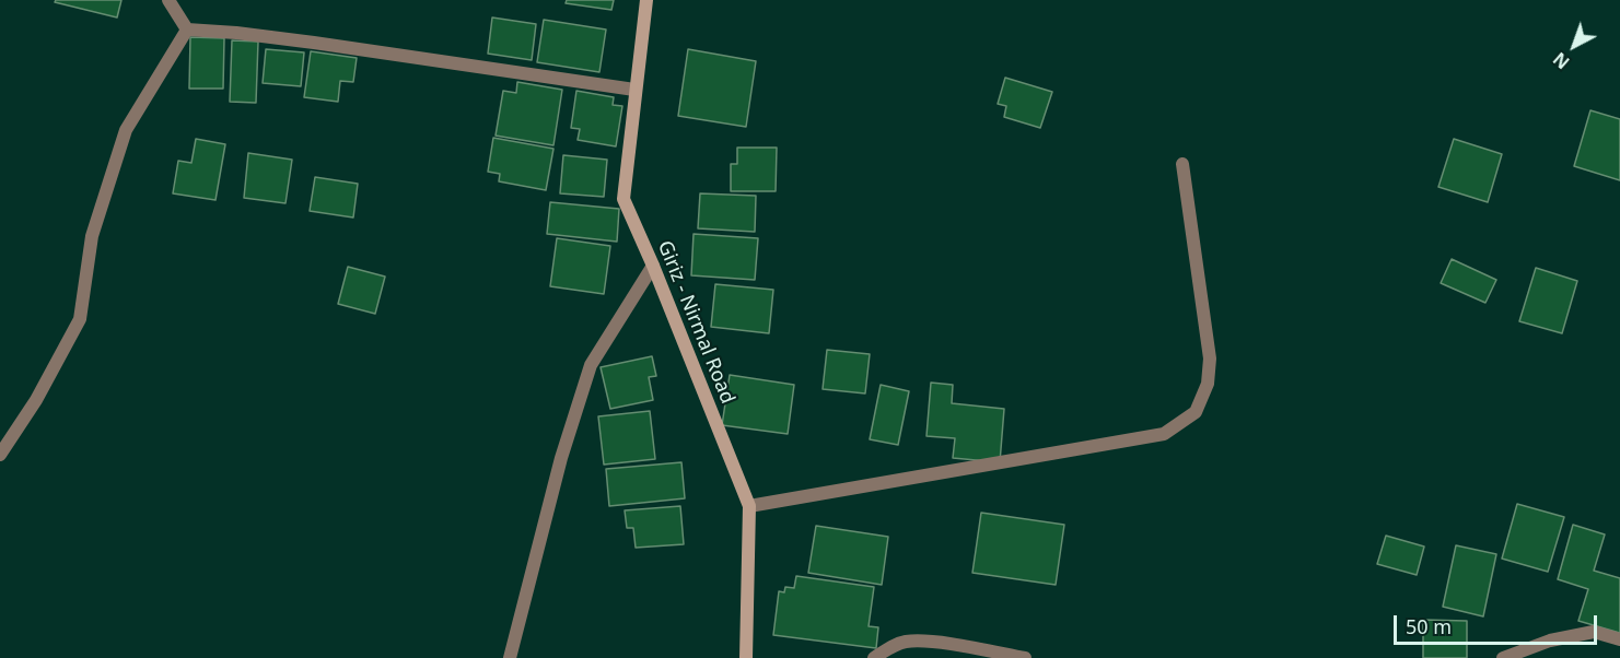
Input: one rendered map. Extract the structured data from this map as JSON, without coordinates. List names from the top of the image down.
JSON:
{
  "streets": {
    "main road": ["Giriz - Nirmal Road"]
  },
  "scale_bar": "50 m",
  "north": "bottom left"
}
